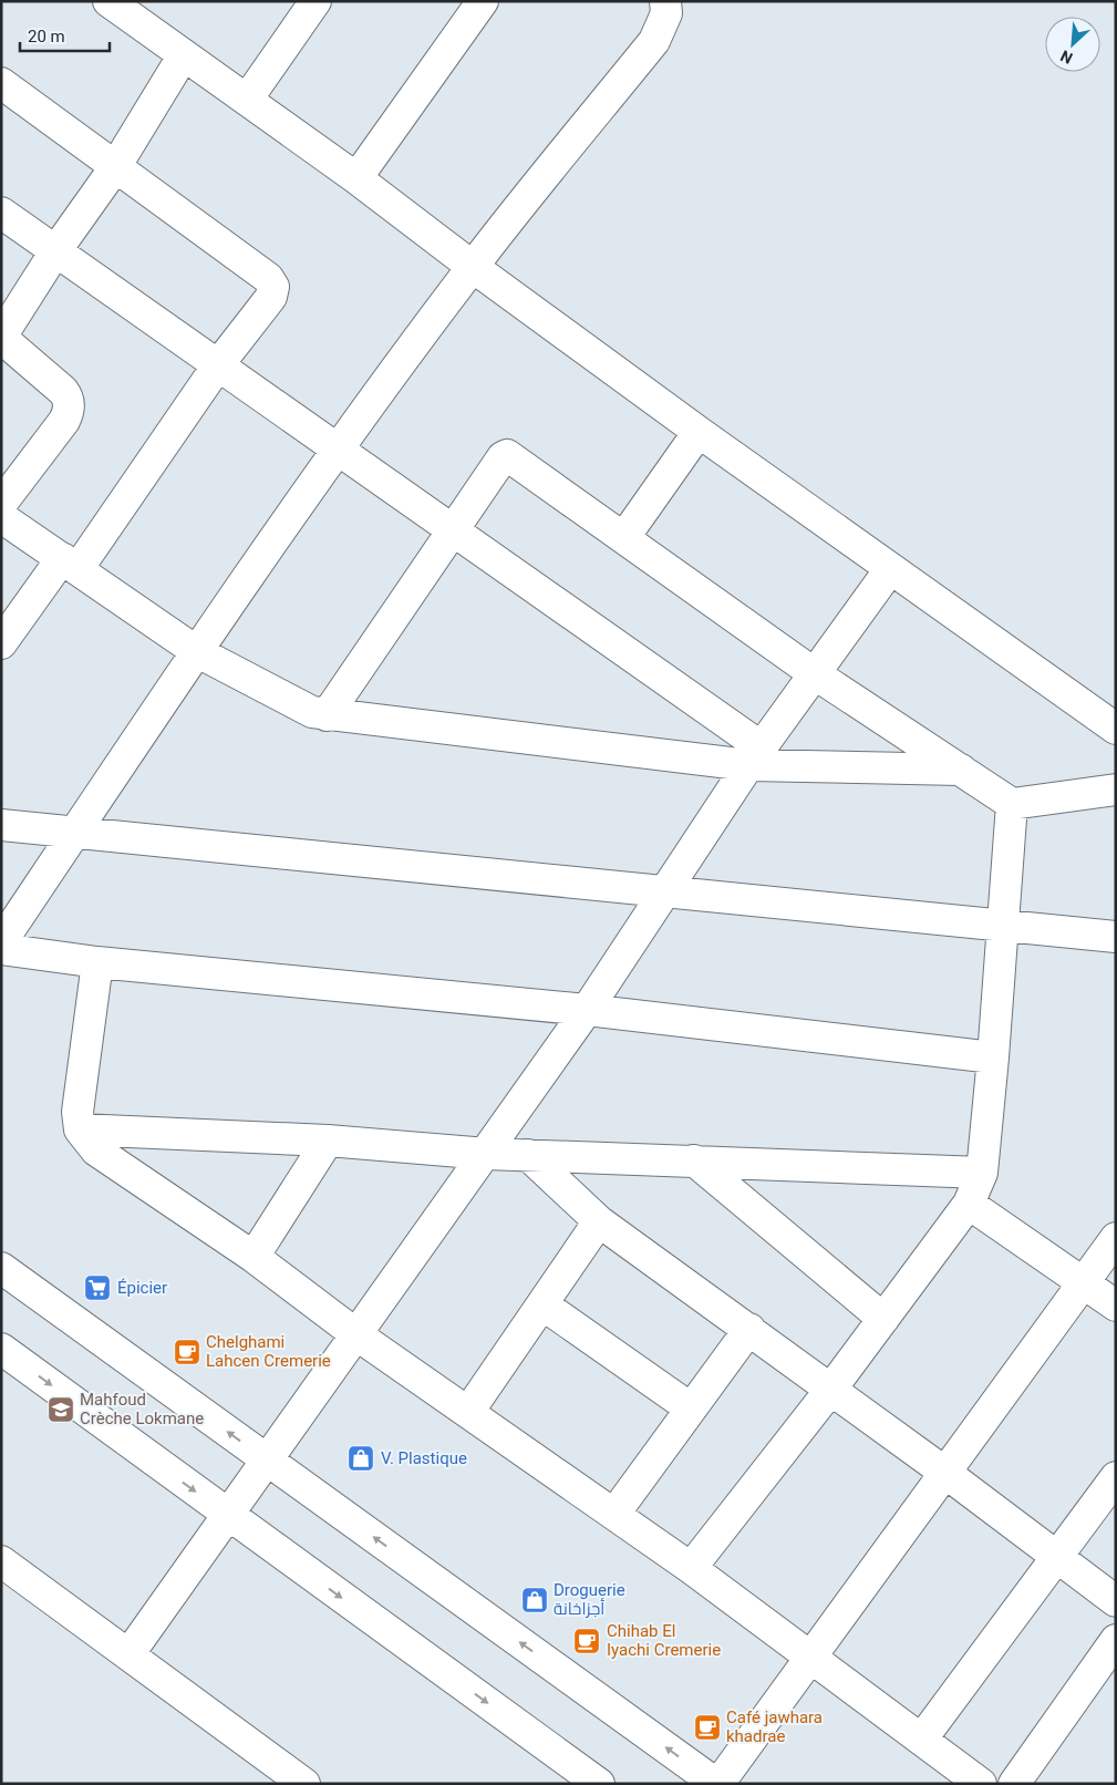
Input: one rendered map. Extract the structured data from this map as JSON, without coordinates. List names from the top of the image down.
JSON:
{
  "places": {
    "supermarket": ["Épicier"],
    "cafe": ["Chelghami Lahcen Cremerie", "Chihab El Iyachi Cremerie", "Café jawhara khadrae"],
    "school or university": ["Mahfoud Crèche Lokmane"],
    "shop": ["V. Plastique", "Droguerie أجزاخانة"]
  },
  "scale_bar": "20 m",
  "north": "bottom left"
}
